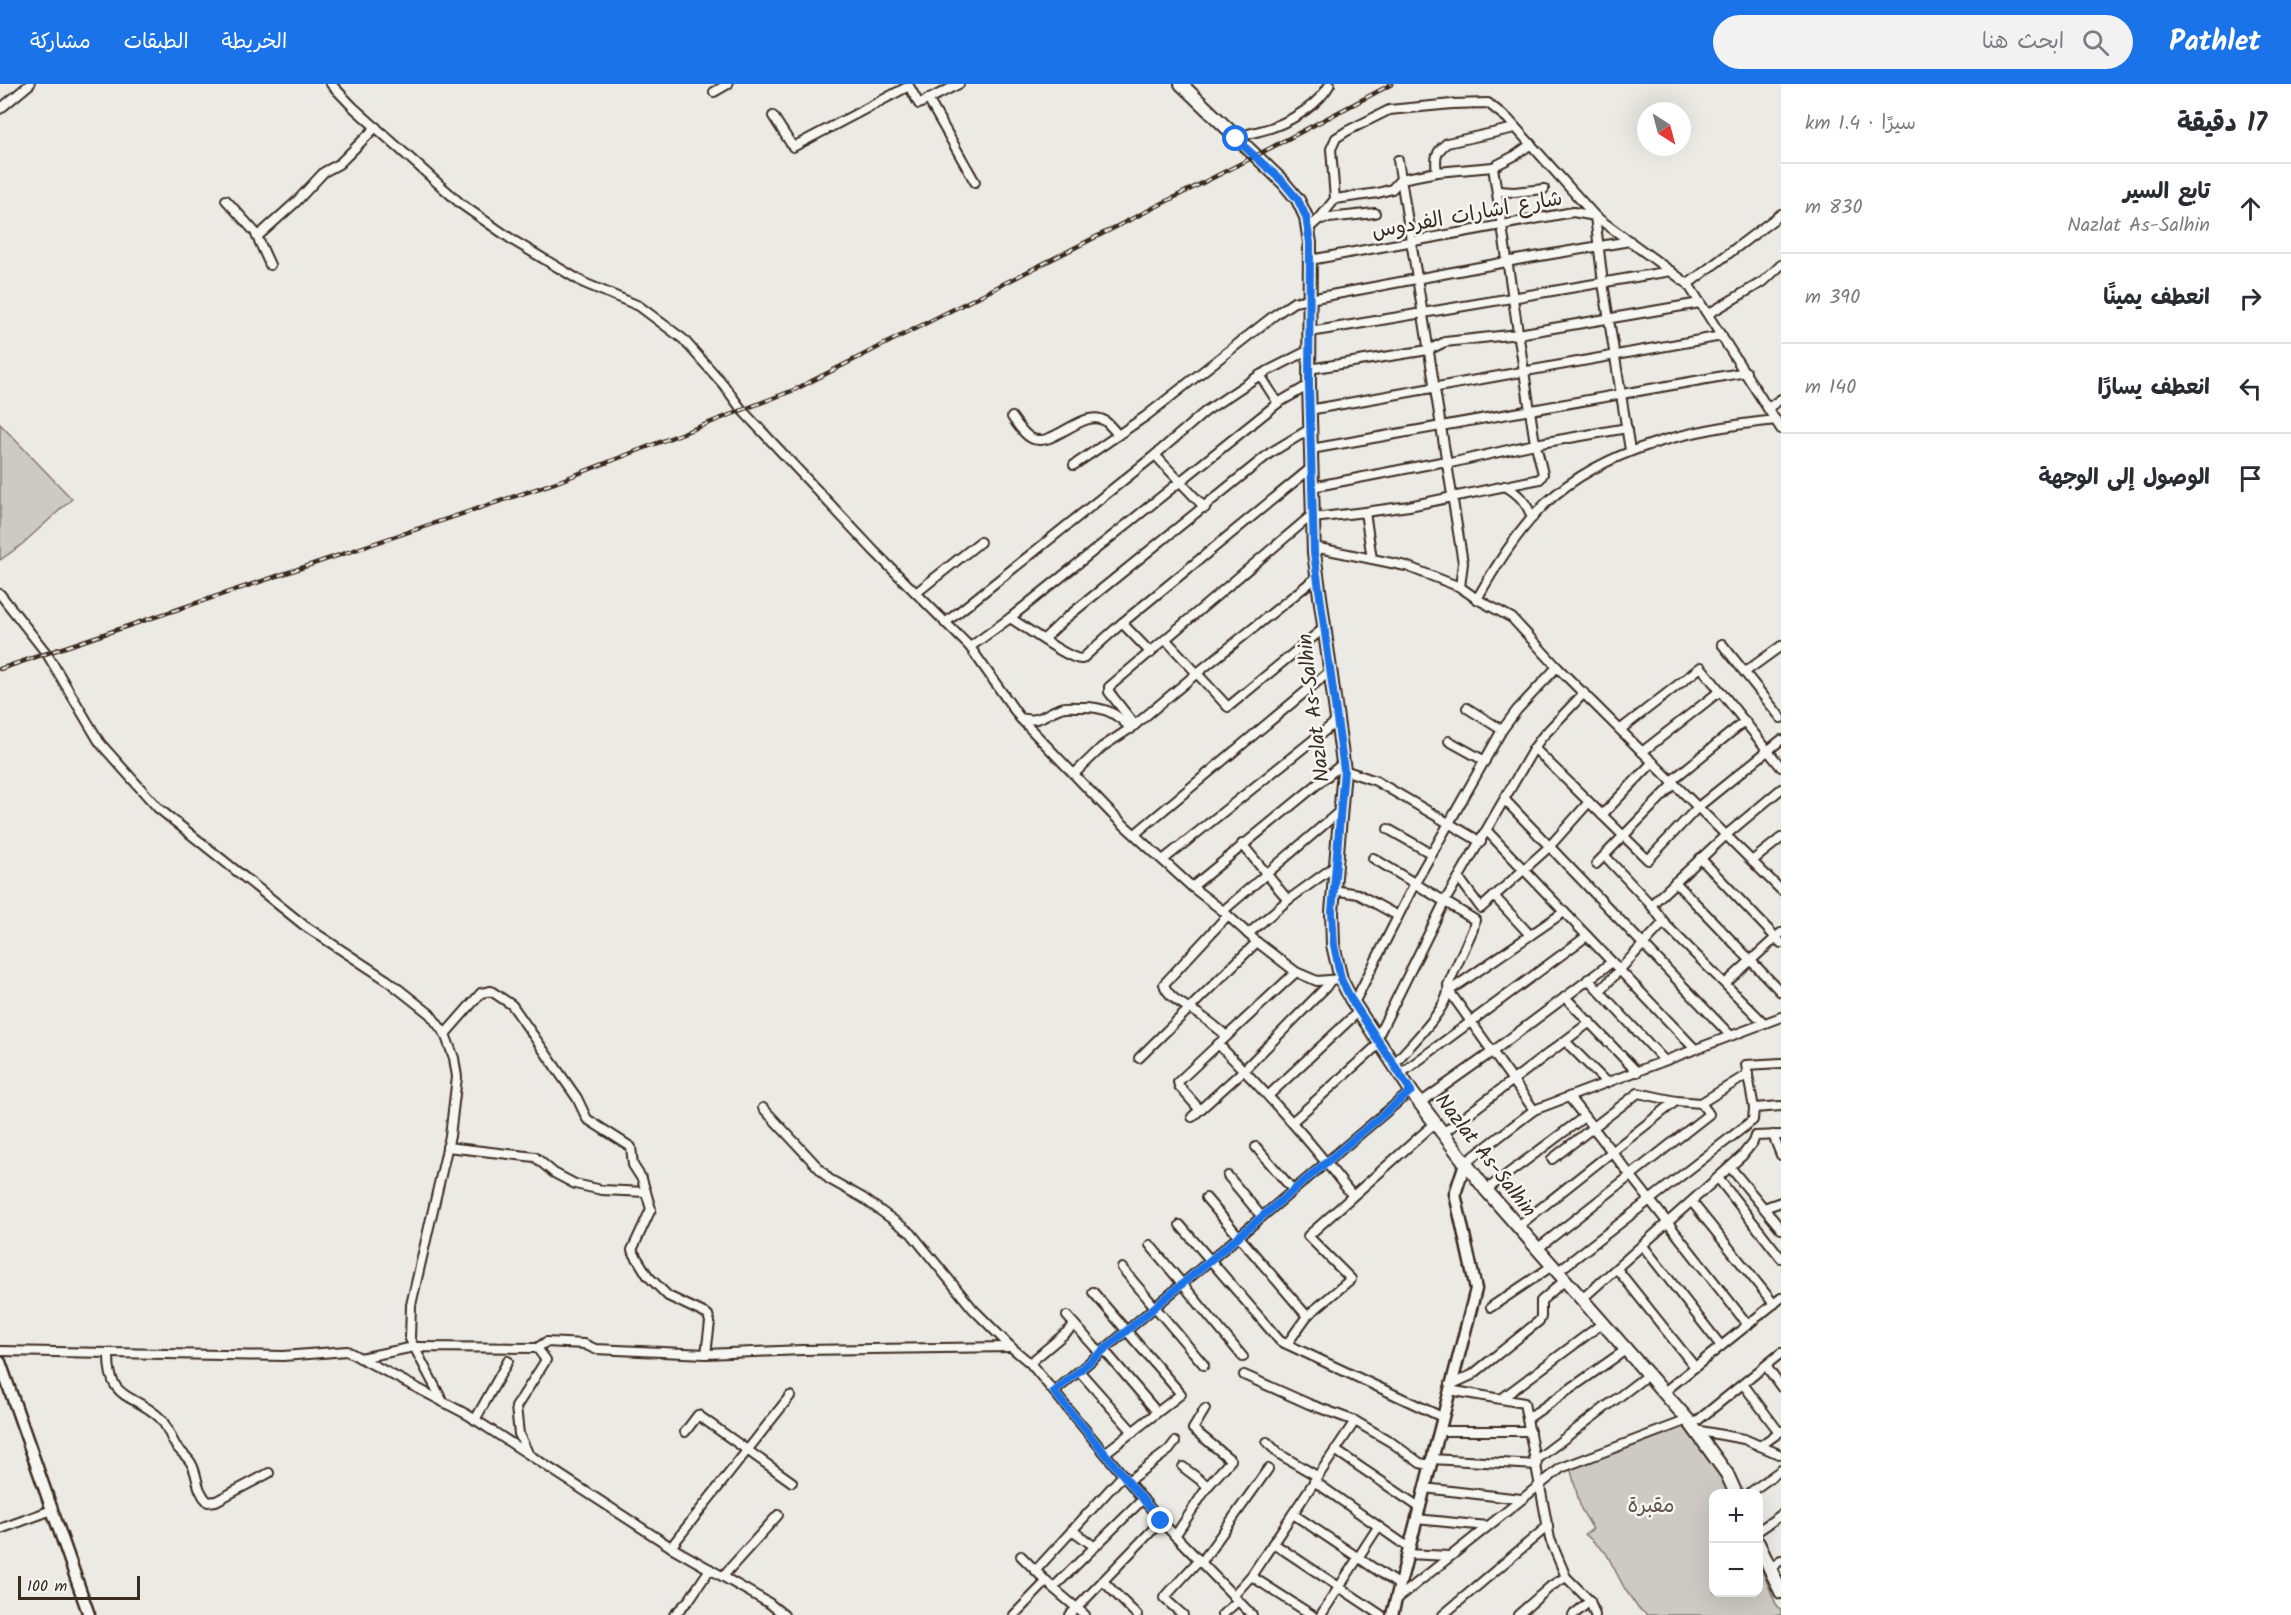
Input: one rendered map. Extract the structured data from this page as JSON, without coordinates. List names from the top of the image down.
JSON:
{
  "streets": {
    "main road": ["Nazlat As-Salhin"],
    "street": ["شارع اشارات الفردوس"]
  },
  "crossings": [
    ["شارع اشارات الفردوس", "Nazlat As-Salhin"]
  ],
  "parks": ["مقبرة"],
  "scale_bar": "100 m",
  "north": "bottom right",
  "page": {
    "header": "Pathlet",
    "search": "ابحث هنا",
    "nav": ["الخريطة", "الطبقات", "مشاركة"],
    "heading": ["17 دقيقة", "سيرًا · 1.4 km"],
    "list": [
      ["تابع السير", "Nazlat As-Salhin", "830 m"],
      ["انعطف يمينًا", "390 m"],
      ["انعطف يسارًا", "140 m"],
      "الوصول إلى الوجهة"
    ],
    "map_buttons": ["+", "−"],
    "scale": "100 m"
  }
}
